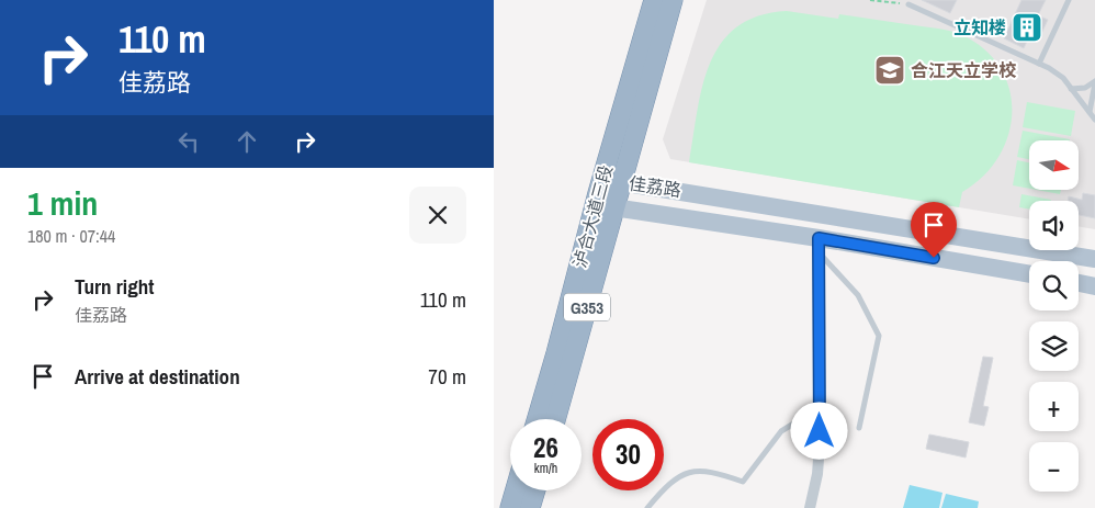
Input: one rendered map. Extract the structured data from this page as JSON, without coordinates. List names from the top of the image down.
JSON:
{
  "streets": {
    "highway": ["泸合大道三段", "G353"],
    "main road": ["佳荔路"]
  },
  "crossings": [
    ["佳荔路", "泸合大道三段"]
  ],
  "places": {
    "building": ["立知楼"],
    "school or university": ["合江天立学校"]
  },
  "north": "right",
  "page": {
    "turn": ["110 m", "佳荔路"],
    "map_buttons": ["+", "−"],
    "heading": ["1 min", "180 m · 07:44"],
    "list": [
      {
        "name": "Turn right",
        "note": "佳荔路",
        "value": "110 m"
      },
      {
        "name": "Arrive at destination",
        "value": "70 m"
      }
    ],
    "speed": "26 km/h",
    "limit": "30"
  }
}
